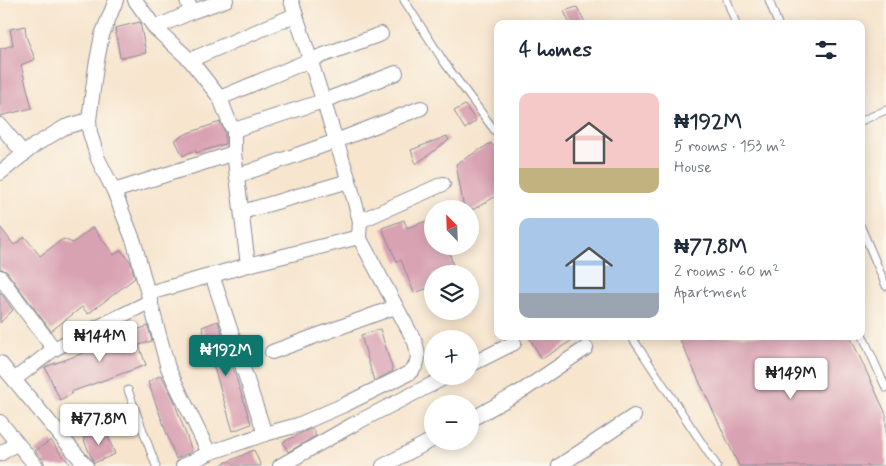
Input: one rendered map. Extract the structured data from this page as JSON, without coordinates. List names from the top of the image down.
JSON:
{
  "north": "top left",
  "page": {
    "heading": "4 homes",
    "list": [
      {
        "name": "₦192M",
        "note": "5 rooms · 153 m² · House"
      },
      {
        "name": "₦77.8M",
        "note": "2 rooms · 60 m² · Apartment"
      }
    ],
    "map_buttons": ["+", "−"],
    "price": [
      "₦144M",
      "₦192M",
      "₦149M",
      "₦77.8M"
    ]
  }
}
